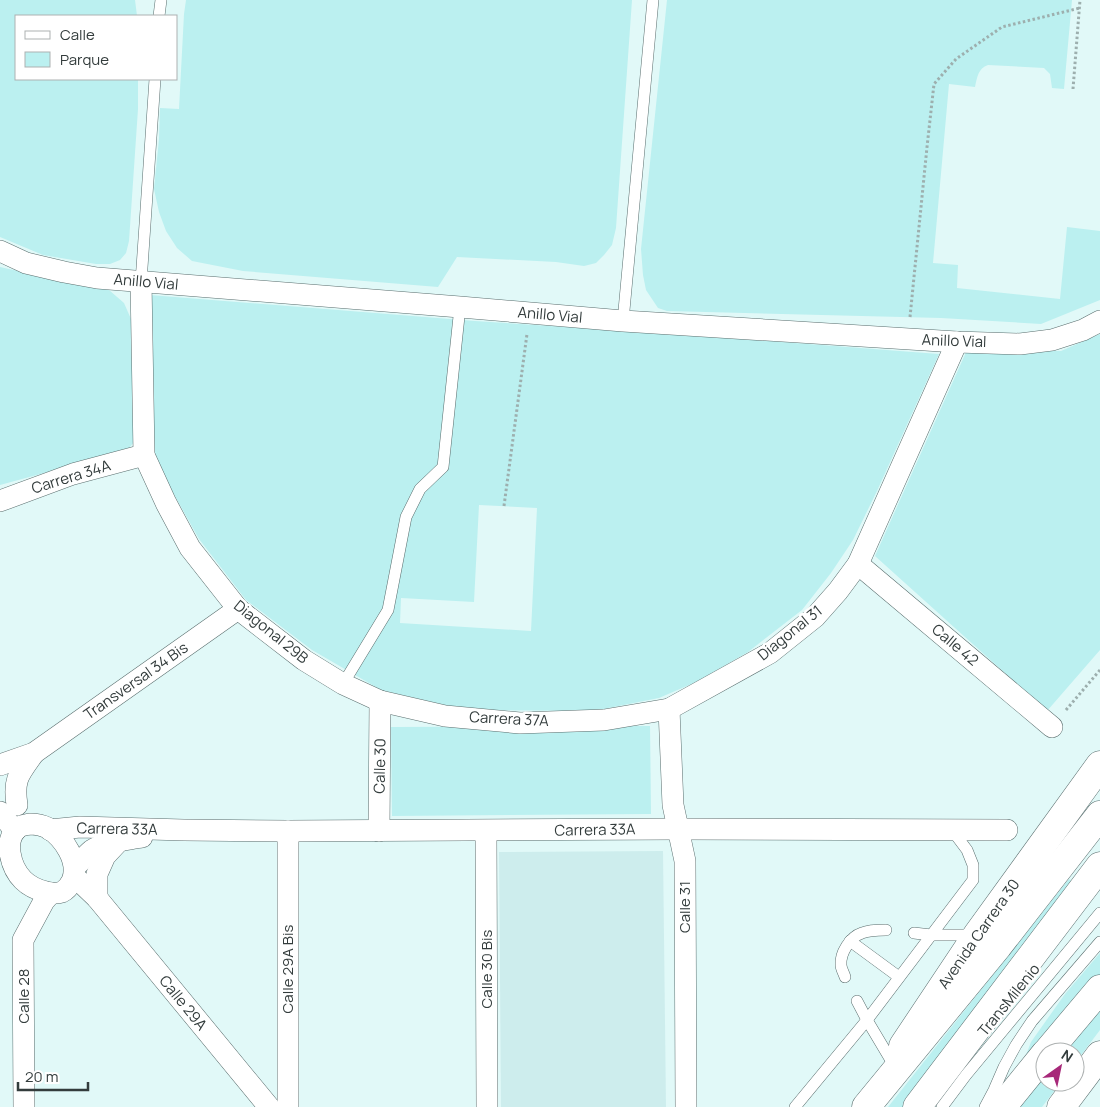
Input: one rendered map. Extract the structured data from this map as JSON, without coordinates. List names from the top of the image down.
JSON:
{
  "streets": {
    "main road": ["Avenida Carrera 30"],
    "street": [
      "Anillo Vial",
      "Carrera 34A",
      "Diagonal 29B",
      "Diagonal 31",
      "Calle 42",
      "Transversal 34 Bis",
      "Carrera 37A",
      "Calle 30",
      "Carrera 33A",
      "Calle 31",
      "Calle 29A Bis",
      "Calle 30 Bis",
      "Calle 28",
      "Calle 29A"
    ],
    "lane": ["TransMilenio"]
  },
  "crossings": [
    ["Anillo Vial", "Diagonal 31"],
    ["Carrera 34A", "Diagonal 29B"],
    ["Diagonal 29B", "Transversal 34 Bis"],
    ["Diagonal 29B", "Carrera 37A"],
    ["Diagonal 29B", "Calle 30"],
    ["Diagonal 31", "Calle 42"],
    ["Diagonal 31", "Carrera 37A"],
    ["Diagonal 31", "Calle 31"],
    ["Carrera 37A", "Calle 30"],
    ["Carrera 37A", "Calle 31"],
    ["Calle 30", "Carrera 33A"],
    ["Carrera 33A", "Calle 31"],
    ["Carrera 33A", "Calle 29A Bis"],
    ["Carrera 33A", "Calle 30 Bis"],
    ["Carrera 33A", "Calle 28"],
    ["Carrera 33A", "Calle 29A"],
    ["Calle 28", "Calle 29A"]
  ],
  "legend": ["Calle", "Parque"],
  "scale_bar": "20 m",
  "north": "top right"
}
